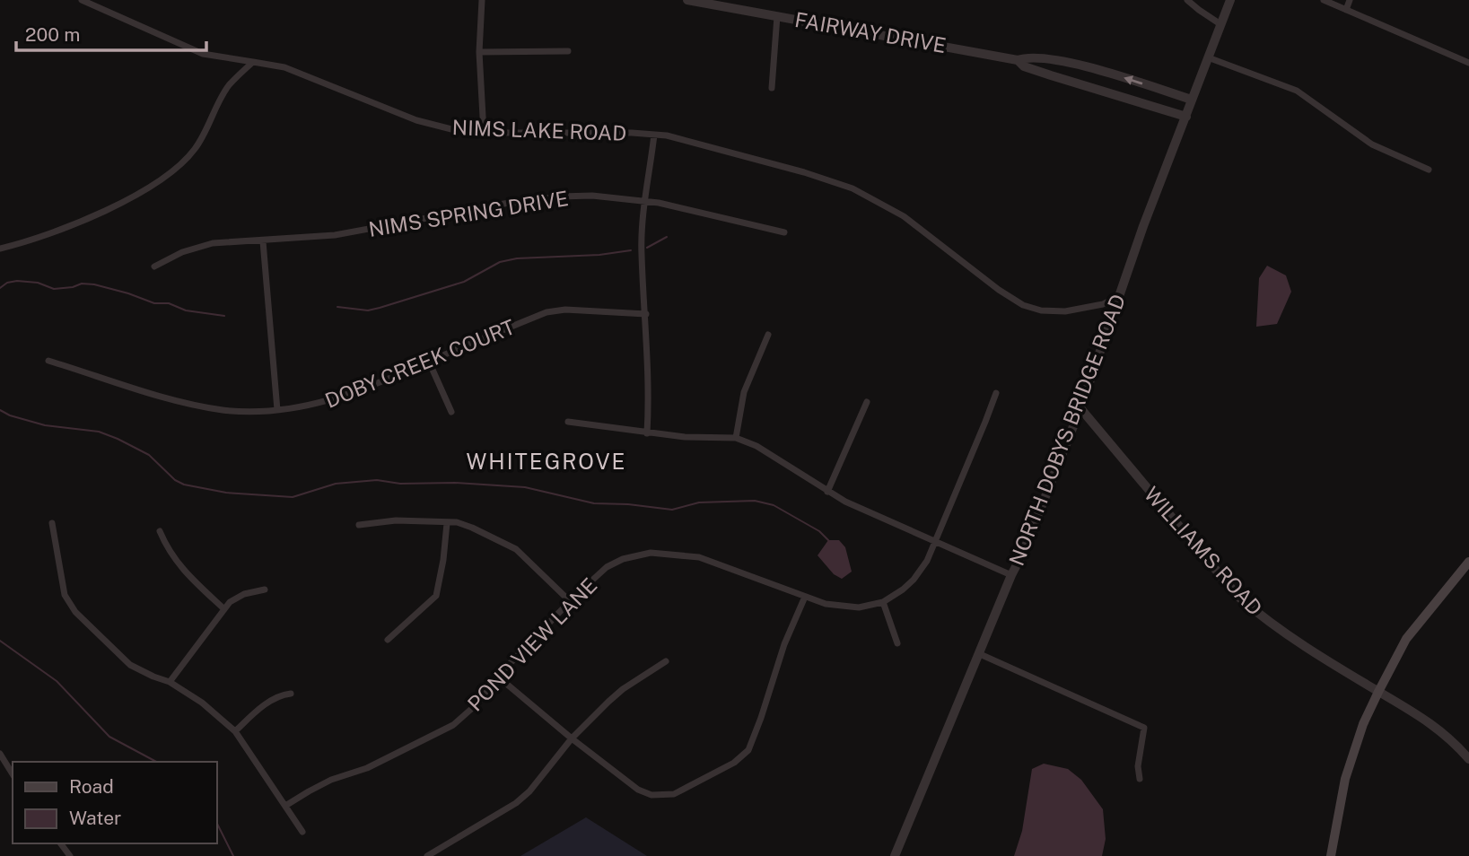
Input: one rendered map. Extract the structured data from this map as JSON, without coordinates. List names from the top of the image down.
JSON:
{
  "streets": {
    "street": [
      "FAIRWAY DRIVE",
      "NIMS LAKE ROAD",
      "NIMS SPRING DRIVE",
      "DOBY CREEK COURT",
      "NORTH DOBYS BRIDGE ROAD",
      "WILLIAMS ROAD",
      "POND VIEW LANE"
    ]
  },
  "crossings": [
    ["FAIRWAY DRIVE", "NORTH DOBYS BRIDGE ROAD"],
    ["NIMS LAKE ROAD", "NORTH DOBYS BRIDGE ROAD"],
    ["NORTH DOBYS BRIDGE ROAD", "WILLIAMS ROAD"]
  ],
  "districts": ["WHITEGROVE"],
  "legend": ["Road", "Water"],
  "scale_bar": "200 m"
}
